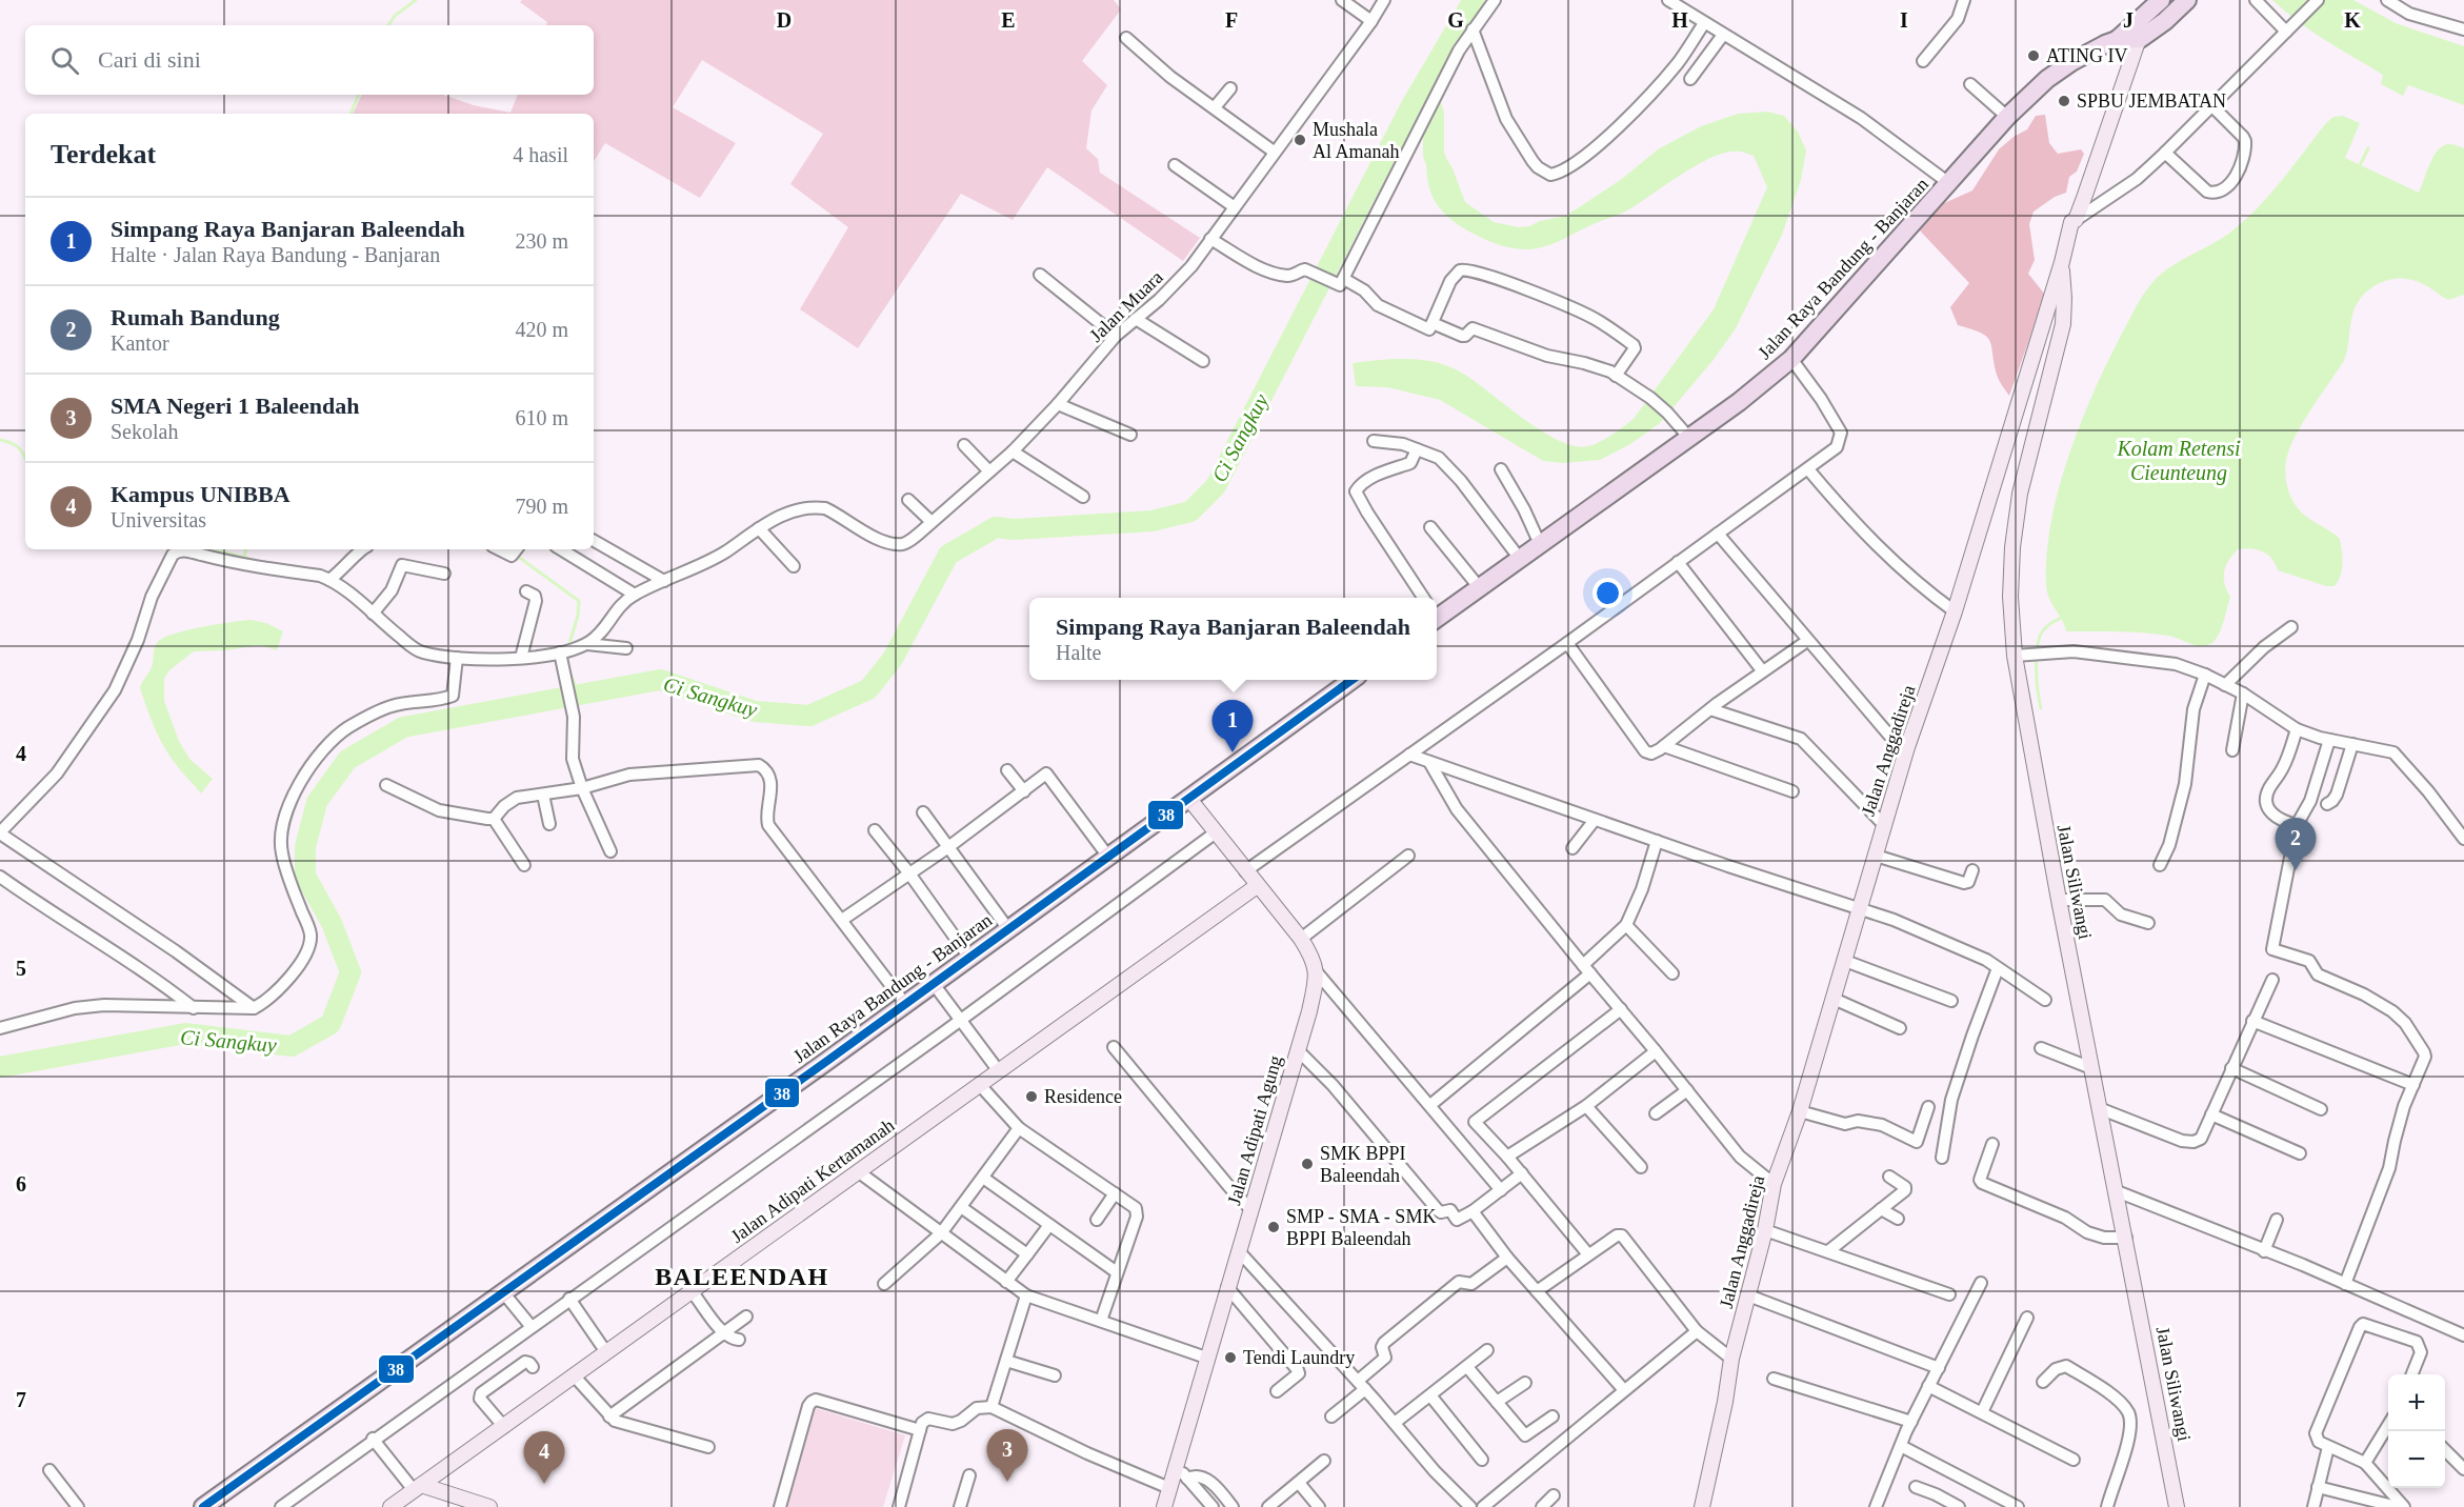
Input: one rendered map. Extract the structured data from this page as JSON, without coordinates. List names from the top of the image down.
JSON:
{
  "streets": {
    "main road": [
      "Jalan Raya Bandung - Banjaran",
      "Jalan Anggadireja",
      "Jalan Siliwangi",
      "Jalan Adipati Agung",
      "Jalan Adipati Kertamanah"
    ],
    "street": ["Jalan Muara"]
  },
  "crossings": [
    ["Jalan Raya Bandung - Banjaran", "Jalan Anggadireja"],
    ["Jalan Anggadireja", "Jalan Siliwangi"]
  ],
  "districts": ["BALEENDAH"],
  "water": ["Ci Sangkuy", "Kolam Retensi Cieunteung"],
  "places": [
    "ATING IV",
    "SPBU JEMBATAN",
    "Mushala Al Amanah",
    "Residence",
    "SMK BPPI Baleendah",
    "SMP - SMA - SMK BPPI Baleendah",
    "Tendi Laundry"
  ],
  "lines": ["transit line 38"],
  "page": {
    "search": "Cari di sini",
    "heading": ["Terdekat", "4 hasil"],
    "list": [
      {
        "mark": "1",
        "name": "Simpang Raya Banjaran Baleendah",
        "note": "Halte · Jalan Raya Bandung - Banjaran",
        "value": "230 m"
      },
      {
        "mark": "2",
        "name": "Rumah Bandung",
        "note": "Kantor",
        "value": "420 m"
      },
      {
        "mark": "3",
        "name": "SMA Negeri 1 Baleendah",
        "note": "Sekolah",
        "value": "610 m"
      },
      {
        "mark": "4",
        "name": "Kampus UNIBBA",
        "note": "Universitas",
        "value": "790 m"
      }
    ],
    "popup": ["Simpang Raya Banjaran Baleendah", "Halte"],
    "pins": [
      "1",
      "2",
      "3",
      "4"
    ],
    "map_buttons": ["+", "−"]
  },
  "grid": {
    "columns": [
      "D",
      "E",
      "F",
      "G",
      "H",
      "I",
      "J",
      "K"
    ],
    "rows": [
      "4",
      "5",
      "6",
      "7"
    ]
  }
}
